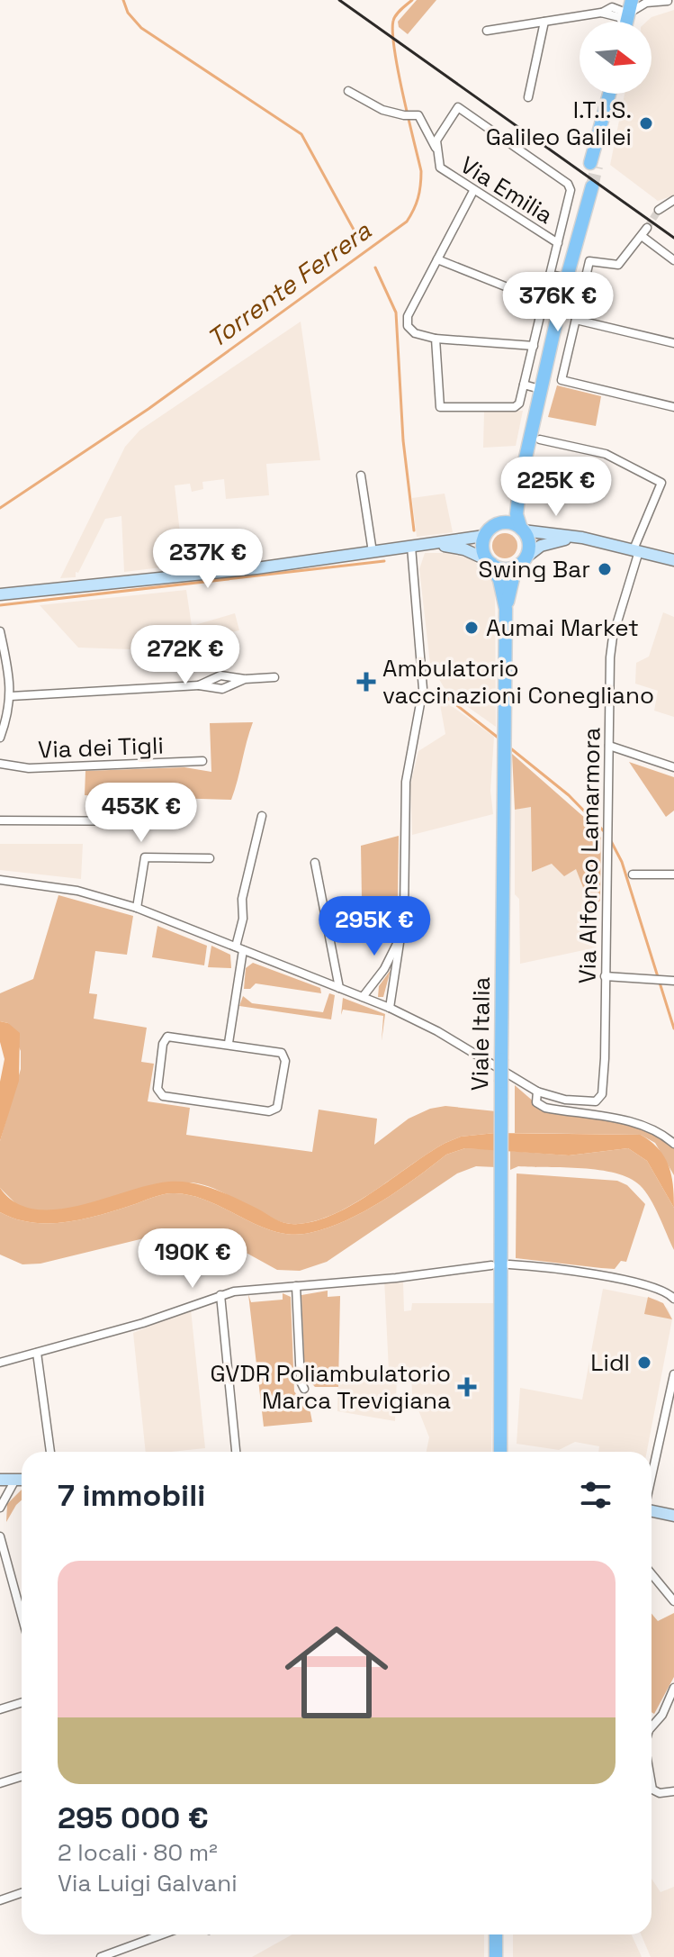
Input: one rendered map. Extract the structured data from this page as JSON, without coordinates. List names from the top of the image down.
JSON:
{
  "streets": {
    "main road": ["Viale Italia"],
    "street": ["Via Emilia", "Via dei Tigli", "Via Alfonso Lamarmora"]
  },
  "water": ["Torrente Ferrera"],
  "places": {
    "other": [
      "I.T.I.S. Galileo Galilei",
      "Swing Bar",
      "Aumai Market",
      "Lidl"
    ],
    "health": ["Ambulatorio vaccinazioni Conegliano", "GVDR Poliambulatorio Marca Trevigiana"]
  },
  "north": "right",
  "page": {
    "price": [
      "376K €",
      "225K €",
      "237K €",
      "272K €",
      "453K €",
      "295K €",
      "190K €"
    ],
    "heading": "7 immobili",
    "list": [
      {
        "name": "295 000 €",
        "note": "2 locali · 80 m² · Via Luigi Galvani"
      }
    ]
  }
}
